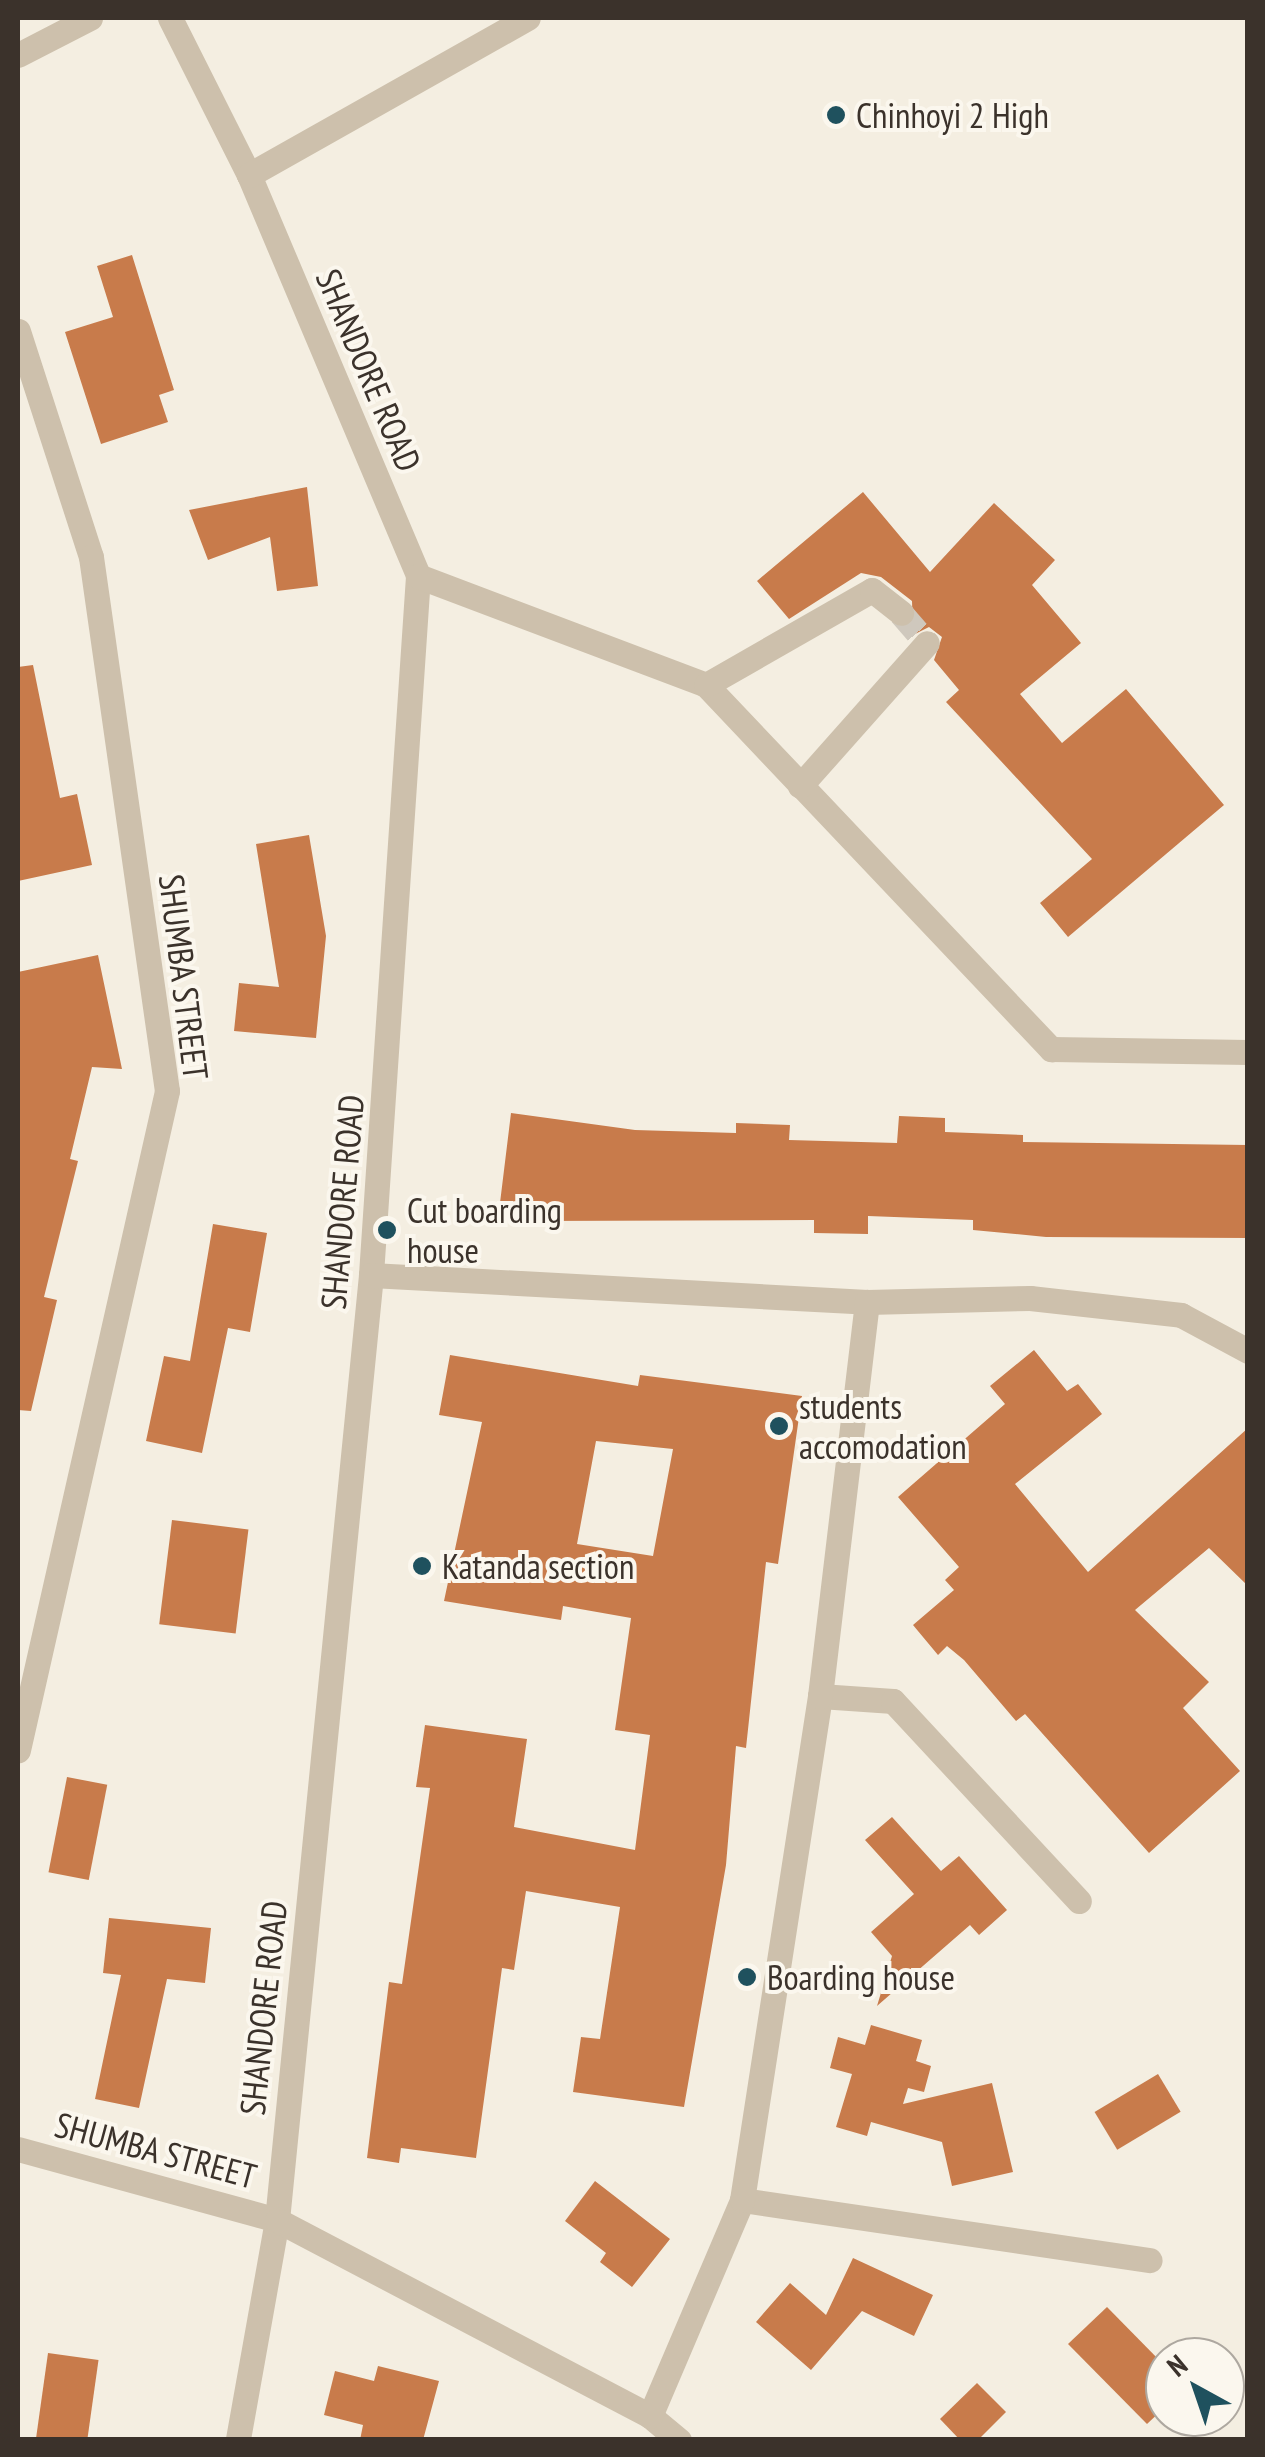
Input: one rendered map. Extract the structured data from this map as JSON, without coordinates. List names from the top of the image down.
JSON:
{
  "streets": {
    "street": ["SHANDORE ROAD", "SHUMBA STREET"]
  },
  "crossings": [
    ["SHANDORE ROAD", "SHUMBA STREET"]
  ],
  "places": [
    "Chinhoyi 2 High",
    "Cut boarding house",
    "students accomodation",
    "Katanda section",
    "Boarding house"
  ],
  "north": "top left"
}
